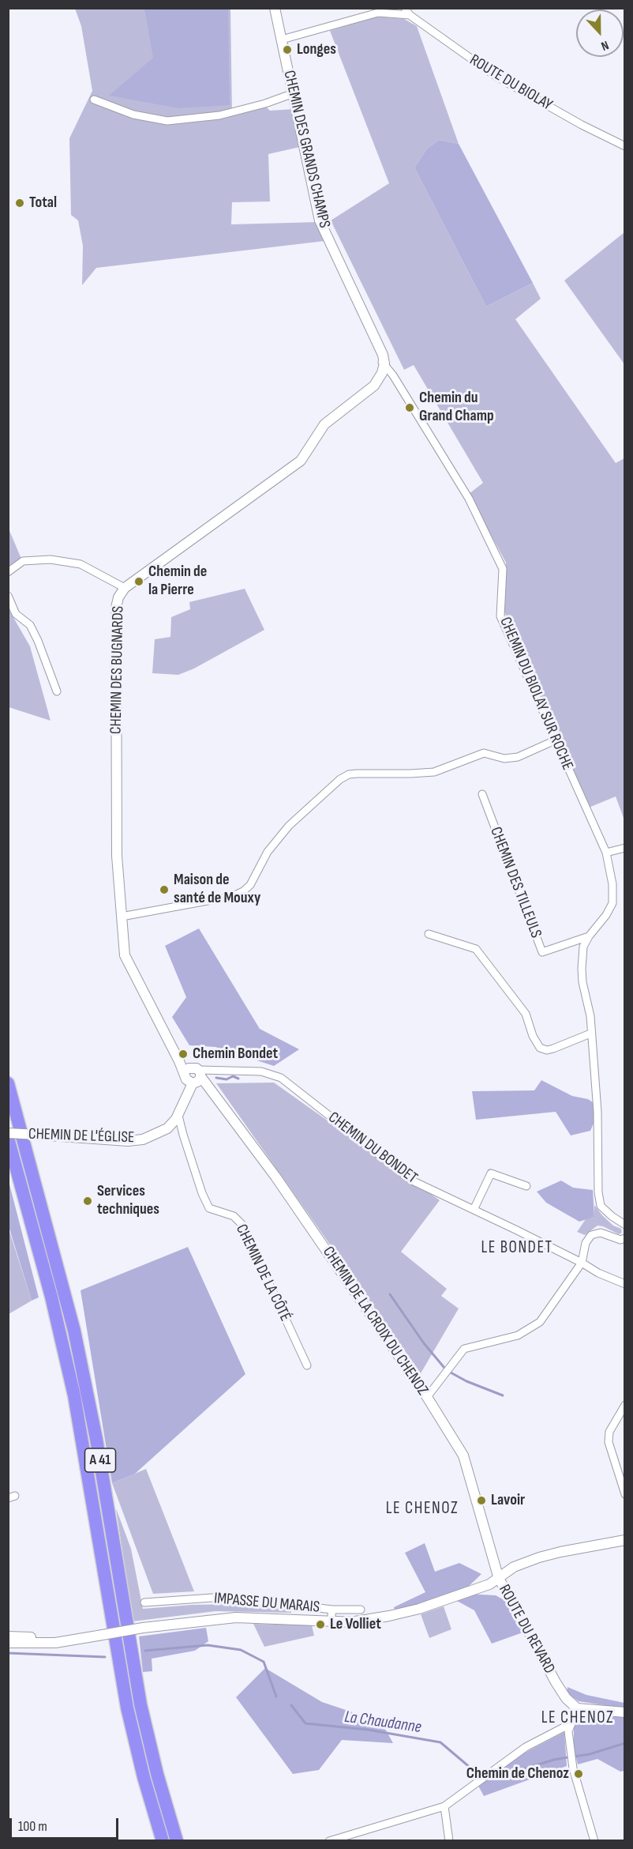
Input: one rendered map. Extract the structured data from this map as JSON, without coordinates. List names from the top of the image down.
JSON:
{
  "streets": {
    "highway": ["A 41"],
    "street": [
      "ROUTE DU BIOLAY",
      "CHEMIN DES GRANDS CHAMPS",
      "CHEMIN DES BUGNARDS",
      "CHEMIN DU BIOLAY SUR ROCHE",
      "CHEMIN DES TILLEULS",
      "CHEMIN DE L'ÉGLISE",
      "CHEMIN DU BONDET",
      "CHEMIN DE LA CÔTÉ",
      "CHEMIN DE LA CROIX DU CHENOZ",
      "IMPASSE DU MARAIS",
      "ROUTE DU REVARD"
    ]
  },
  "crossings": [
    ["CHEMIN DES GRANDS CHAMPS", "CHEMIN DES BUGNARDS"],
    ["CHEMIN DES GRANDS CHAMPS", "CHEMIN DU BIOLAY SUR ROCHE"],
    ["CHEMIN DES BUGNARDS", "CHEMIN DU BIOLAY SUR ROCHE"],
    ["CHEMIN DES BUGNARDS", "CHEMIN DE L'ÉGLISE"],
    ["CHEMIN DES BUGNARDS", "CHEMIN DU BONDET"],
    ["CHEMIN DES BUGNARDS", "CHEMIN DE LA CROIX DU CHENOZ"],
    ["CHEMIN DU BIOLAY SUR ROCHE", "CHEMIN DES TILLEULS"],
    ["CHEMIN DE L'ÉGLISE", "CHEMIN DU BONDET"],
    ["CHEMIN DE L'ÉGLISE", "CHEMIN DE LA CÔTÉ"],
    ["CHEMIN DE L'ÉGLISE", "CHEMIN DE LA CROIX DU CHENOZ"],
    ["CHEMIN DU BONDET", "CHEMIN DE LA CROIX DU CHENOZ"],
    ["CHEMIN DE LA CROIX DU CHENOZ", "ROUTE DU REVARD"],
    ["IMPASSE DU MARAIS", "ROUTE DU REVARD"]
  ],
  "districts": ["LE BONDET", "LE CHENOZ", "LE CHENOZ"],
  "water": ["La Chaudanne"],
  "places": [
    "Longes",
    "Total",
    "Chemin du Grand Champ",
    "Chemin de la Pierre",
    "Maison de santé de Mouxy",
    "Chemin Bondet",
    "Services techniques",
    "Lavoir",
    "Le Volliet",
    "Chemin de Chenoz"
  ],
  "scale_bar": "100 m",
  "north": "bottom"
}
